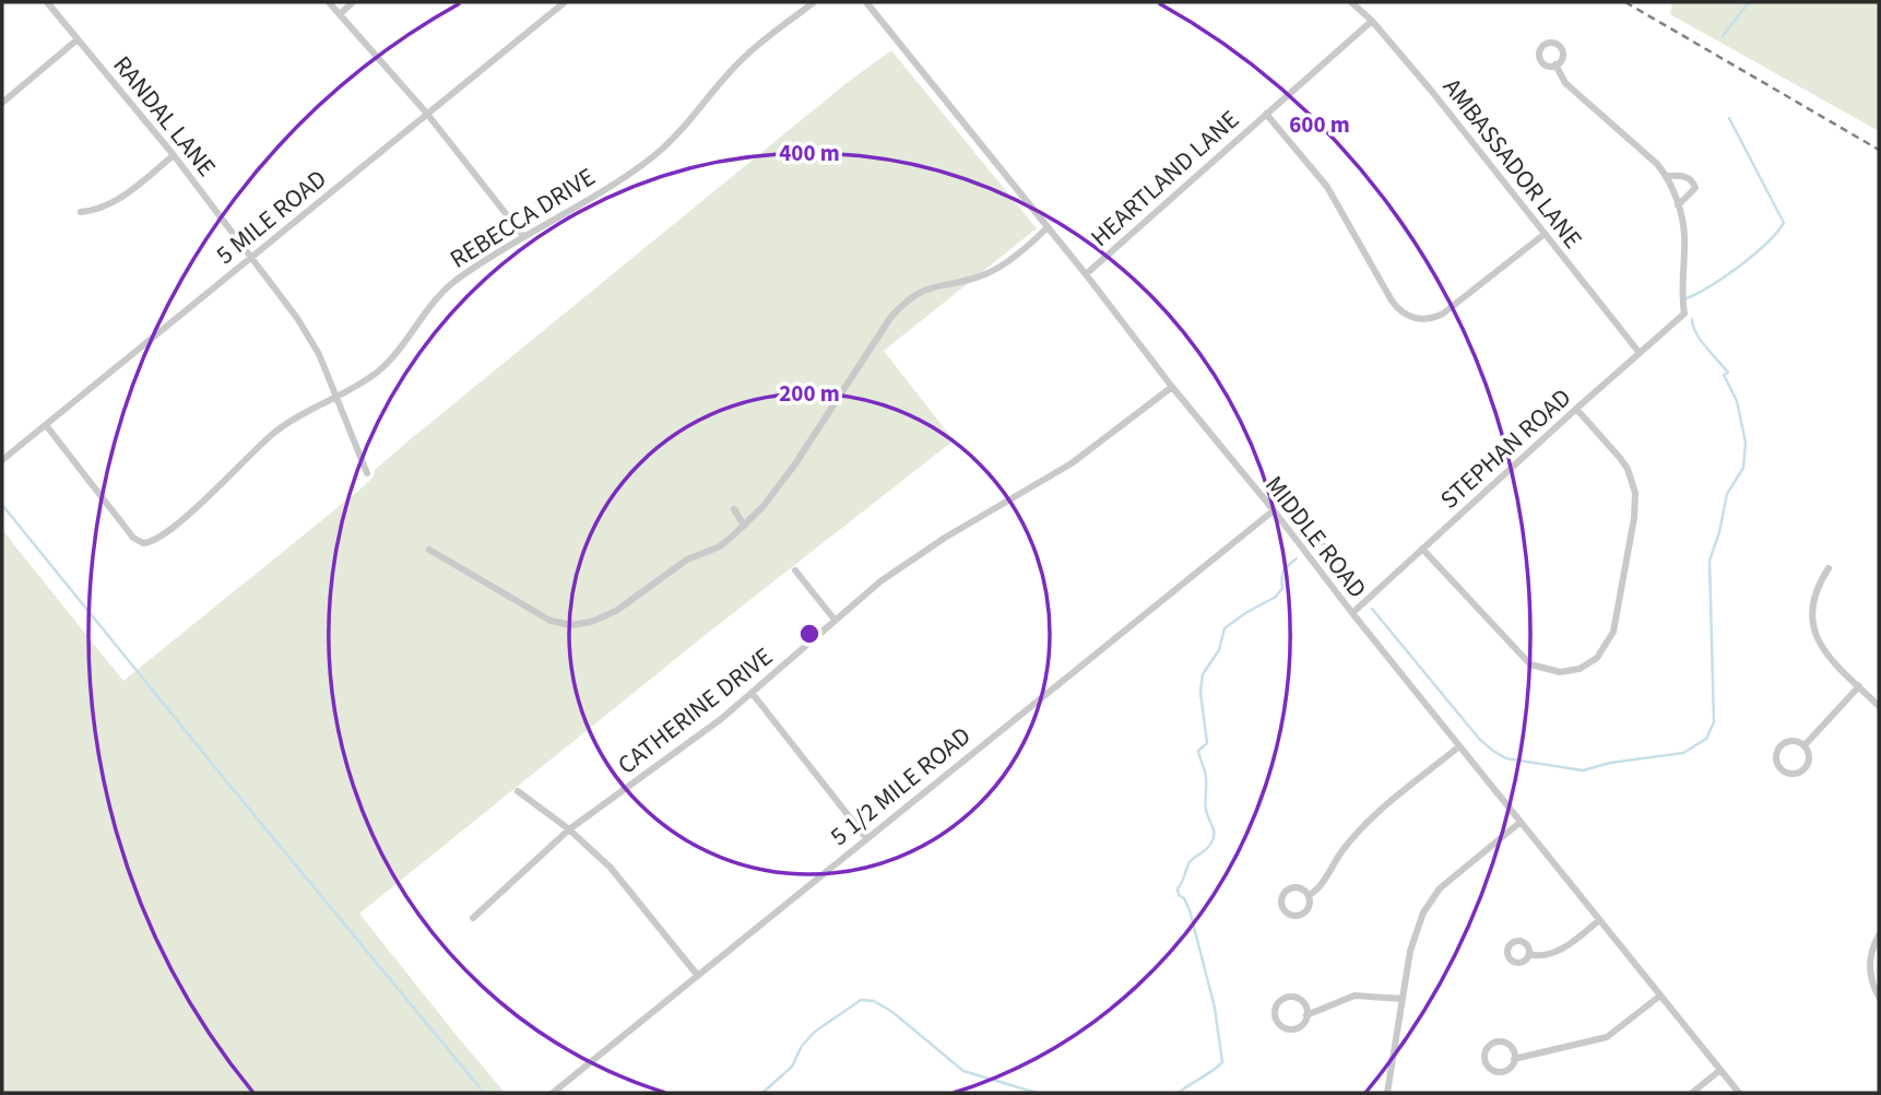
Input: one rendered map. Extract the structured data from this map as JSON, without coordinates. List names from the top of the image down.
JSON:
{
  "streets": {
    "street": [
      "RANDAL LANE",
      "AMBASSADOR LANE",
      "HEARTLAND LANE",
      "5 MILE ROAD",
      "REBECCA DRIVE",
      "STEPHAN ROAD",
      "MIDDLE ROAD",
      "CATHERINE DRIVE",
      "5 1/2 MILE ROAD"
    ]
  },
  "crossings": [
    ["RANDAL LANE", "5 MILE ROAD"],
    ["RANDAL LANE", "REBECCA DRIVE"],
    ["AMBASSADOR LANE", "HEARTLAND LANE"],
    ["AMBASSADOR LANE", "STEPHAN ROAD"],
    ["HEARTLAND LANE", "MIDDLE ROAD"],
    ["5 MILE ROAD", "REBECCA DRIVE"],
    ["STEPHAN ROAD", "MIDDLE ROAD"],
    ["MIDDLE ROAD", "CATHERINE DRIVE"],
    ["MIDDLE ROAD", "5 1/2 MILE ROAD"]
  ],
  "rings": ["600 m", "400 m", "200 m"]
}
